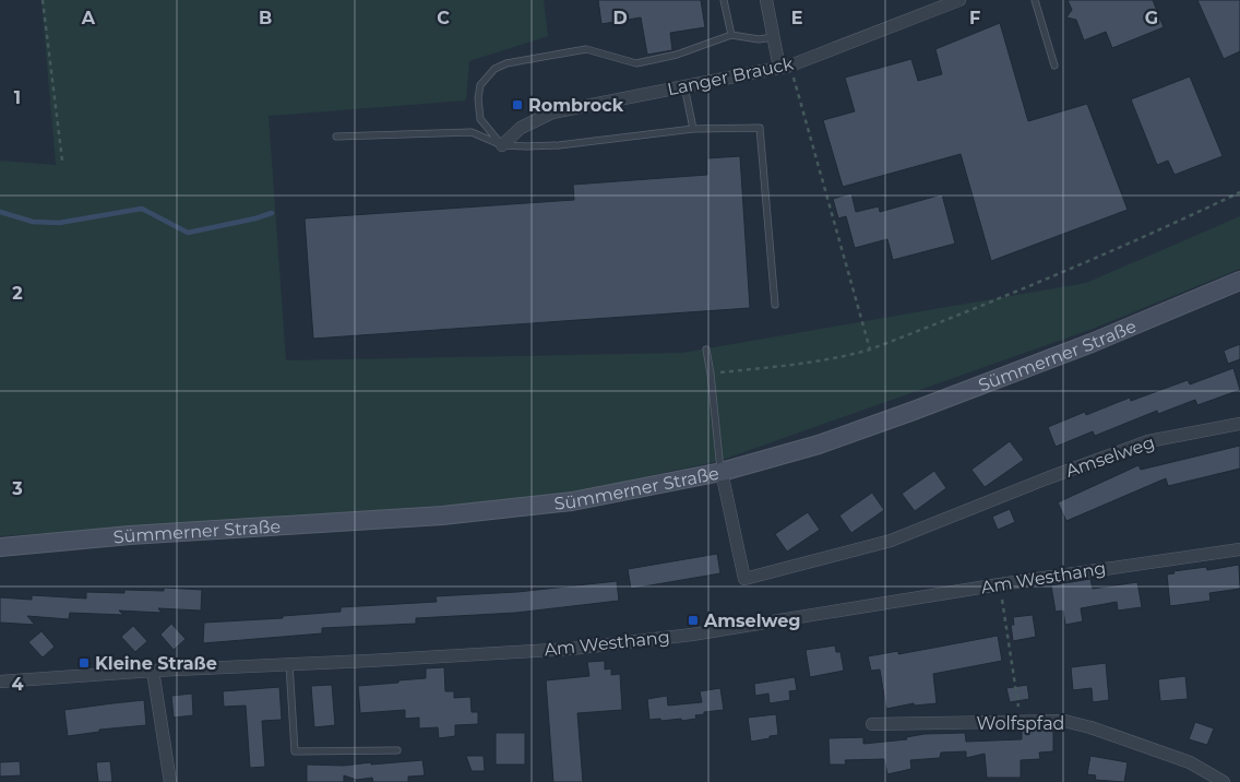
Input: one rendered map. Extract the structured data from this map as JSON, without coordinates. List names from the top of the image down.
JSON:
{
  "streets": {
    "main road": ["Sümmerner Straße"],
    "street": [
      "Langer Brauck",
      "Amselweg",
      "Am Westhang",
      "Wolfspfad"
    ]
  },
  "crossings": [
    ["Sümmerner Straße", "Amselweg"]
  ],
  "places": {
    "transit": ["Rombrock", "Amselweg", "Kleine Straße"]
  },
  "grid": {
    "columns": [
      "A",
      "B",
      "C",
      "D",
      "E",
      "F",
      "G"
    ],
    "rows": [
      "1",
      "2",
      "3",
      "4"
    ]
  }
}
